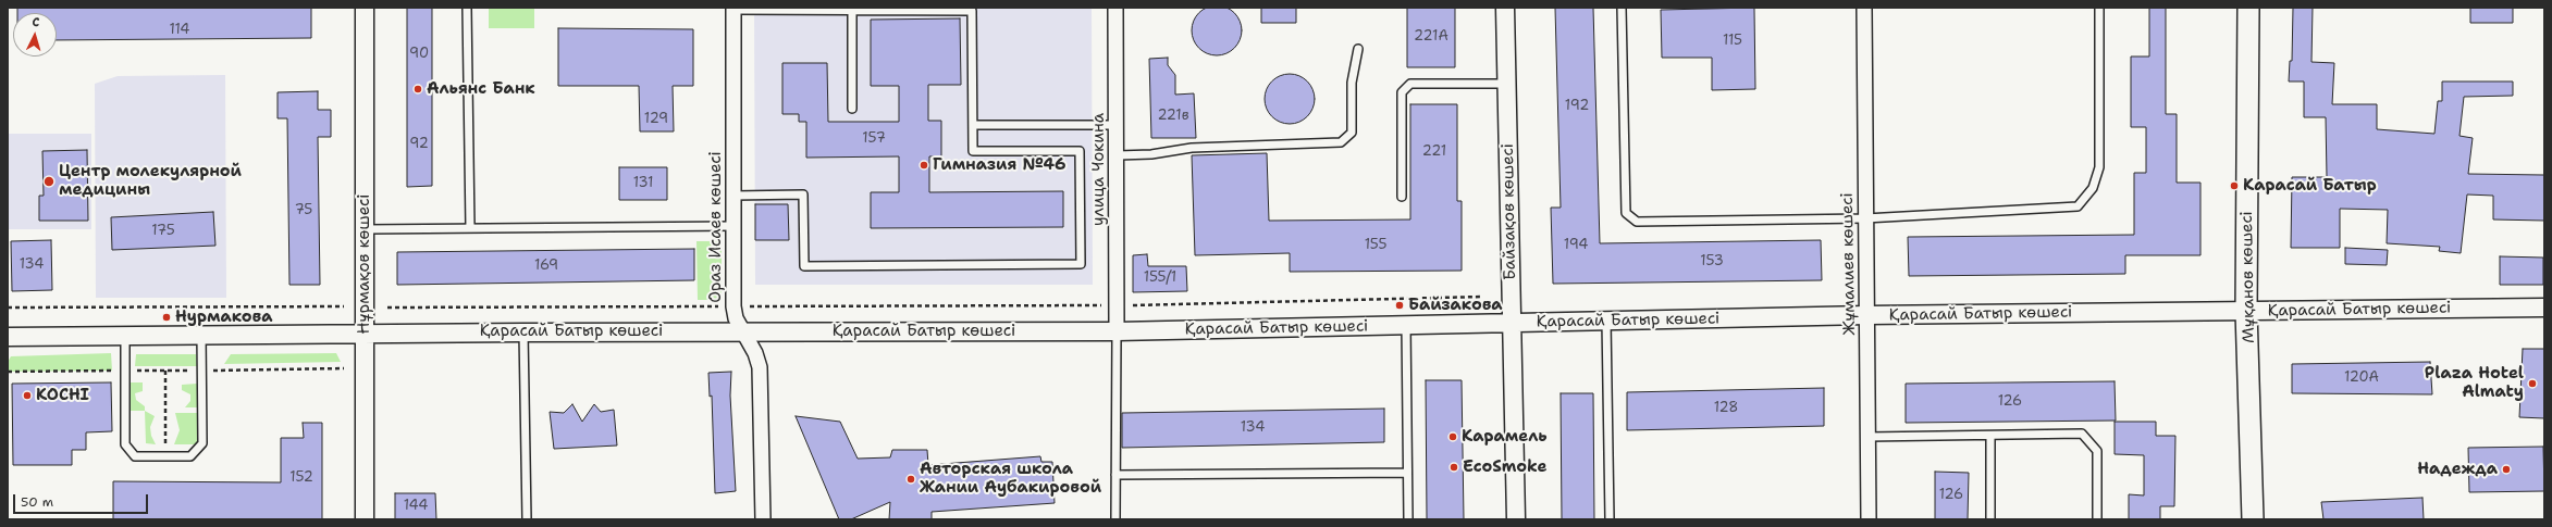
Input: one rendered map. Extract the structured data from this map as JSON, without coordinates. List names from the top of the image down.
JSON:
{
  "streets": {
    "main road": ["Мұқанов көшесі"],
    "street": [
      "улица Чокина",
      "Байзақов көшесі",
      "Ораз Исаев көшесі",
      "Нұрмақов көшесі",
      "Жұмалиев көшесі",
      "Қарасай Батыр көшесі"
    ]
  },
  "crossings": [
    ["улица Чокина", "Қарасай Батыр көшесі"],
    ["Байзақов көшесі", "Қарасай Батыр көшесі"],
    ["Ораз Исаев көшесі", "Қарасай Батыр көшесі"],
    ["Нұрмақов көшесі", "Қарасай Батыр көшесі"],
    ["Жұмалиев көшесі", "Қарасай Батыр көшесі"],
    ["Мұқанов көшесі", "Қарасай Батыр көшесі"]
  ],
  "places": [
    "Альянс Банк",
    "Гимназия №46",
    "Центр молекулярной медицины",
    "Карасай Батыр",
    "Байзакова",
    "Нурмакова",
    "Plaza Hotel Almaty",
    "KOCHI",
    "Карамель",
    "EcoSmoke",
    "Надежда",
    "Авторская школа Жании Аубакировой"
  ],
  "house_numbers": [
    "114",
    "221А",
    "115",
    "90",
    "192",
    "221в",
    "129",
    "157",
    "92",
    "221",
    "131",
    "75",
    "175",
    "155",
    "194",
    "153",
    "134",
    "169",
    "155/1",
    "120А",
    "126",
    "128",
    "134",
    "152",
    "126",
    "144"
  ],
  "scale_bar": "50 m",
  "north": "top"
}
